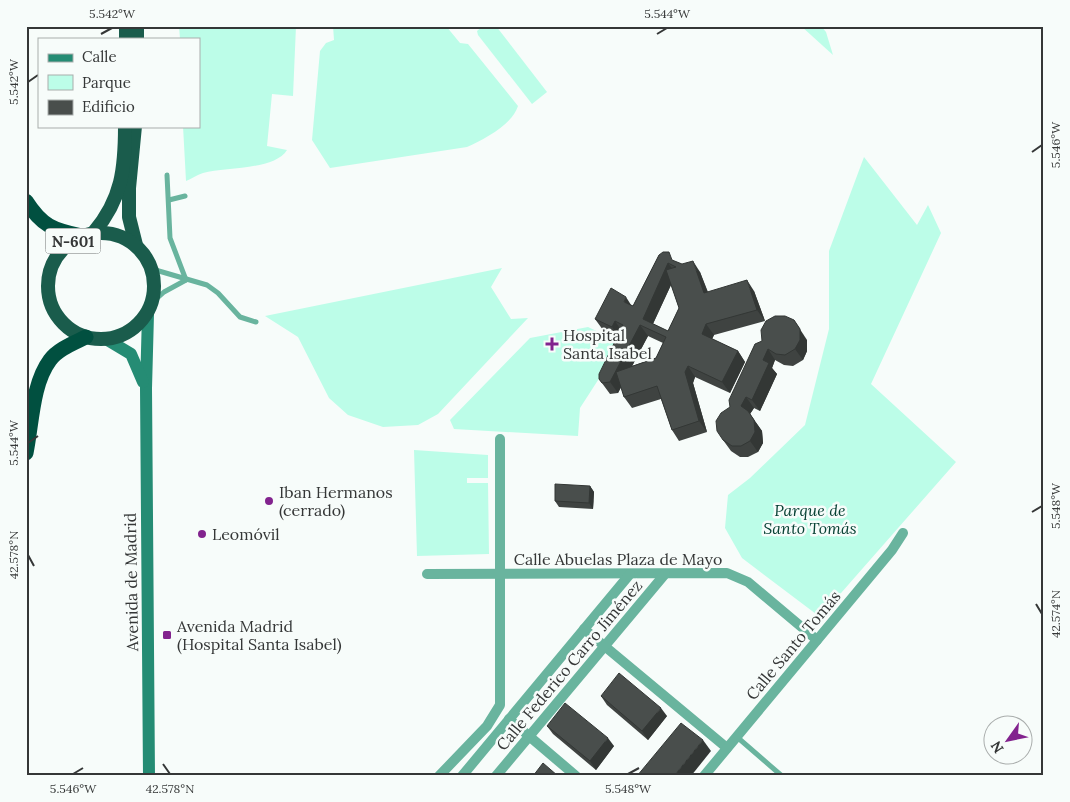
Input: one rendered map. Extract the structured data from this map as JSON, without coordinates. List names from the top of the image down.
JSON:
{
  "streets": {
    "highway": ["N-601"],
    "main road": ["Avenida de Madrid"],
    "street": ["Calle Abuelas Plaza de Mayo", "Calle Santo Tomás", "Calle Federico Carro Jiménez"]
  },
  "crossings": [
    ["N-601", "Avenida de Madrid"],
    ["Calle Abuelas Plaza de Mayo", "Calle Santo Tomás"],
    ["Calle Abuelas Plaza de Mayo", "Calle Federico Carro Jiménez"]
  ],
  "parks": ["Parque de Santo Tomás"],
  "places": {
    "health": ["Hospital Santa Isabel"],
    "other": ["Iban Hermanos (cerrado)", "Leomóvil"],
    "transit": ["Avenida Madrid (Hospital Santa Isabel)"]
  },
  "legend": ["Calle", "Parque", "Edificio"],
  "north": "bottom left",
  "coordinates": [
    "5.542°W",
    "5.544°W",
    "5.546°W",
    "5.548°W",
    "42.578°N",
    "42.574°N"
  ]
}
